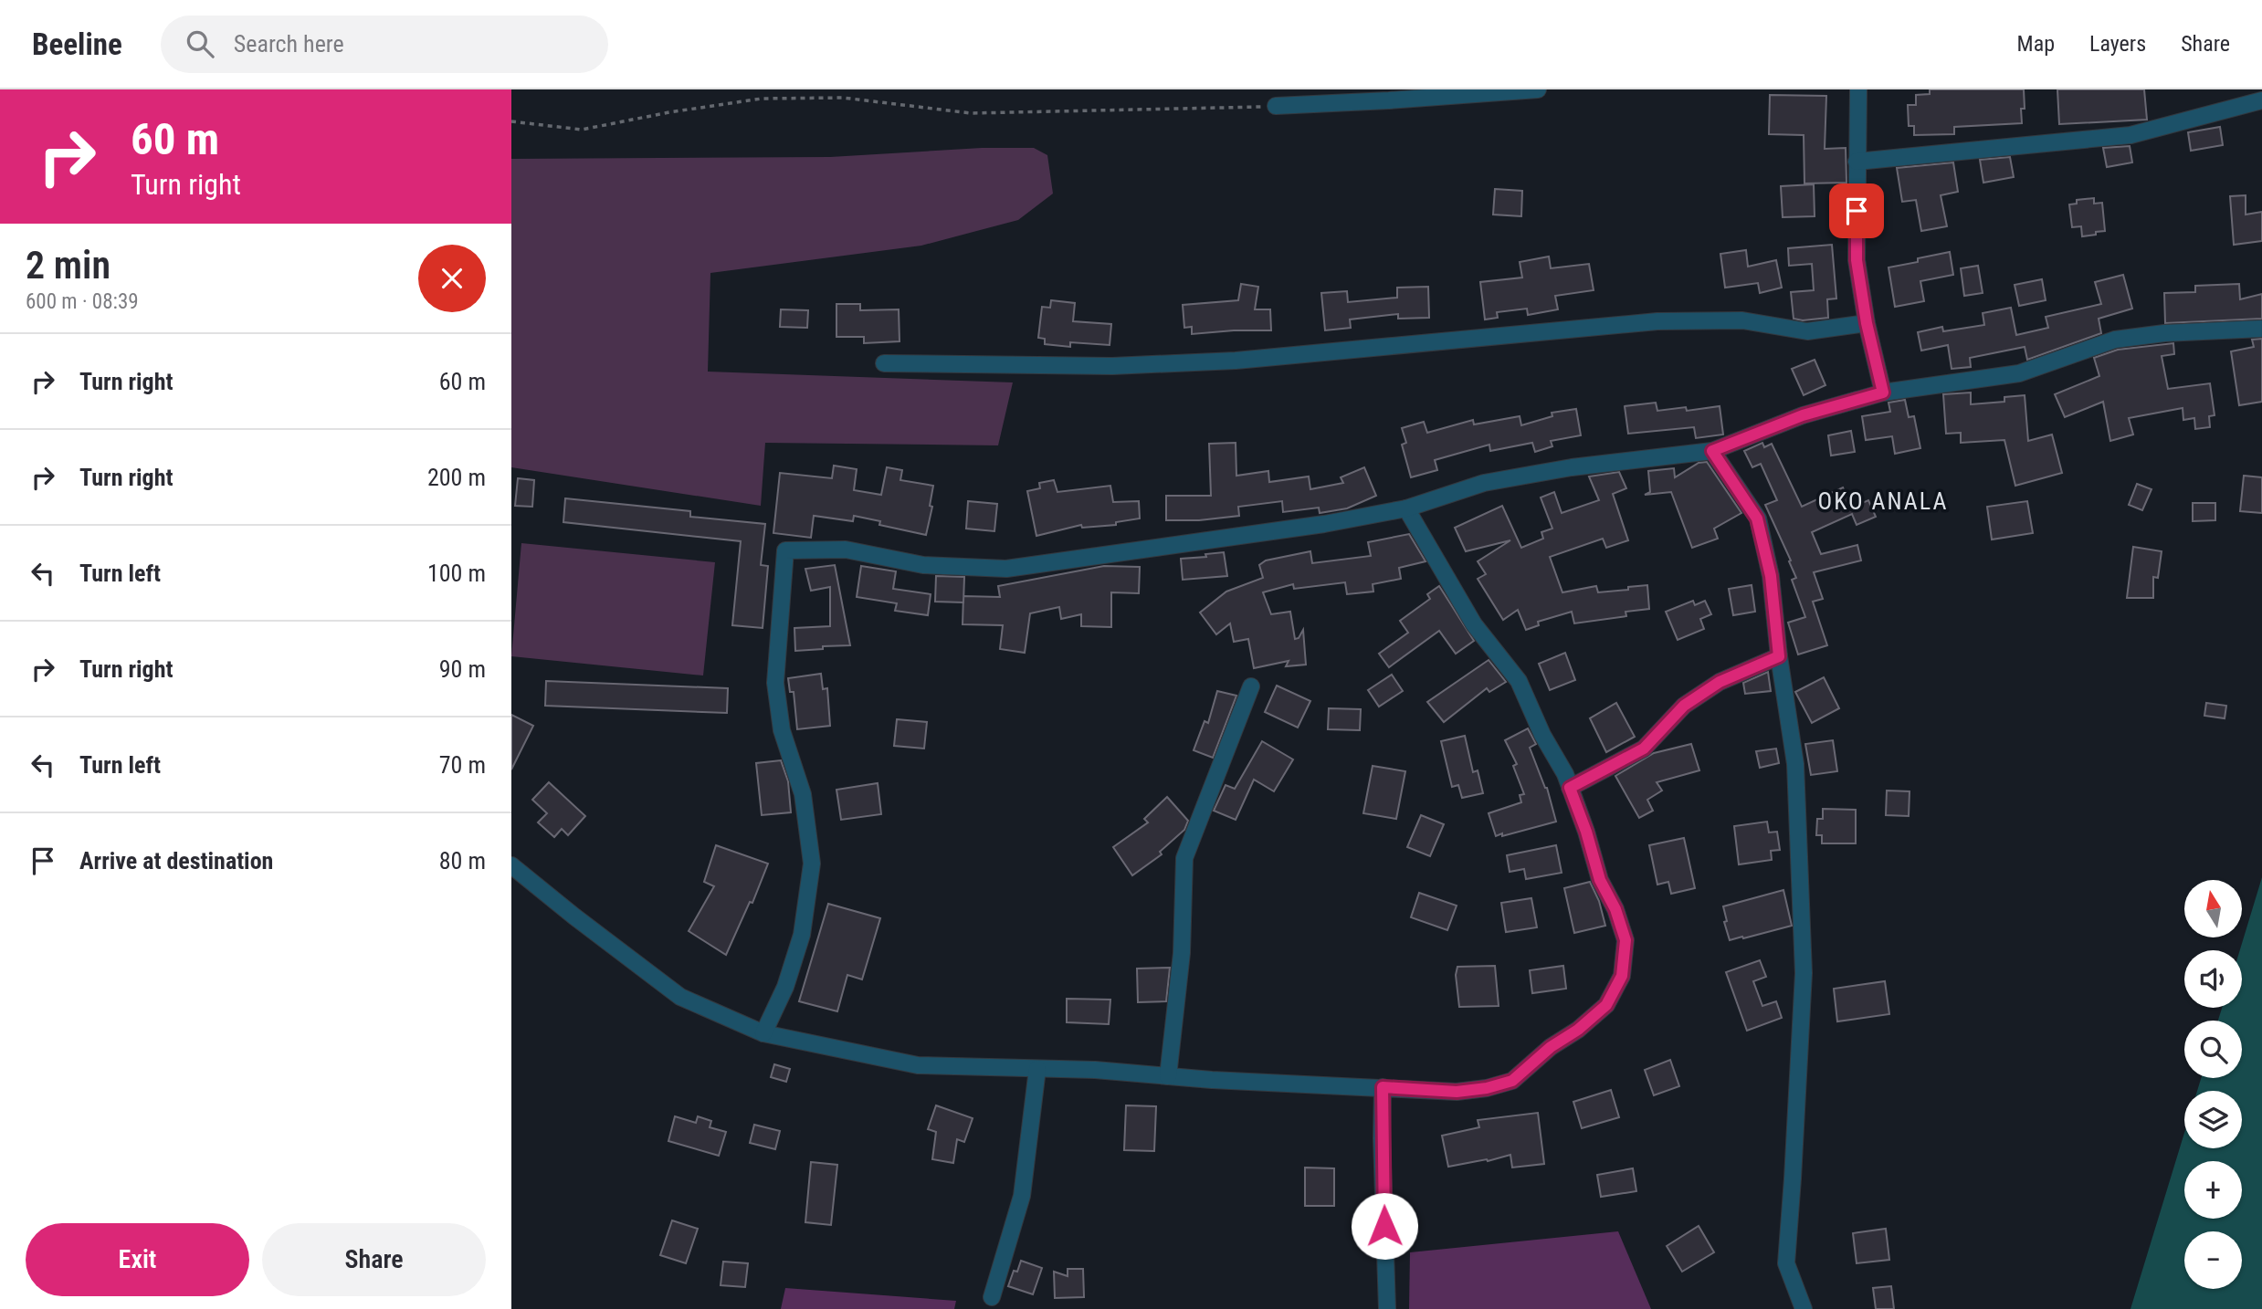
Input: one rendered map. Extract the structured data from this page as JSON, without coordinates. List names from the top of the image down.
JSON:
{
  "districts": ["OKO ANALA"],
  "north": "top",
  "page": {
    "header": "Beeline",
    "search": "Search here",
    "nav": ["Map", "Layers", "Share"],
    "turn": ["60 m", "Turn right"],
    "heading": ["2 min", "600 m · 08:39"],
    "list": [
      {
        "name": "Turn right",
        "value": "60 m"
      },
      {
        "name": "Turn right",
        "value": "200 m"
      },
      {
        "name": "Turn left",
        "value": "100 m"
      },
      {
        "name": "Turn right",
        "value": "90 m"
      },
      {
        "name": "Turn left",
        "value": "70 m"
      },
      {
        "name": "Arrive at destination",
        "value": "80 m"
      }
    ],
    "map_buttons": ["+", "−"],
    "buttons": ["Exit", "Share"]
  }
}
